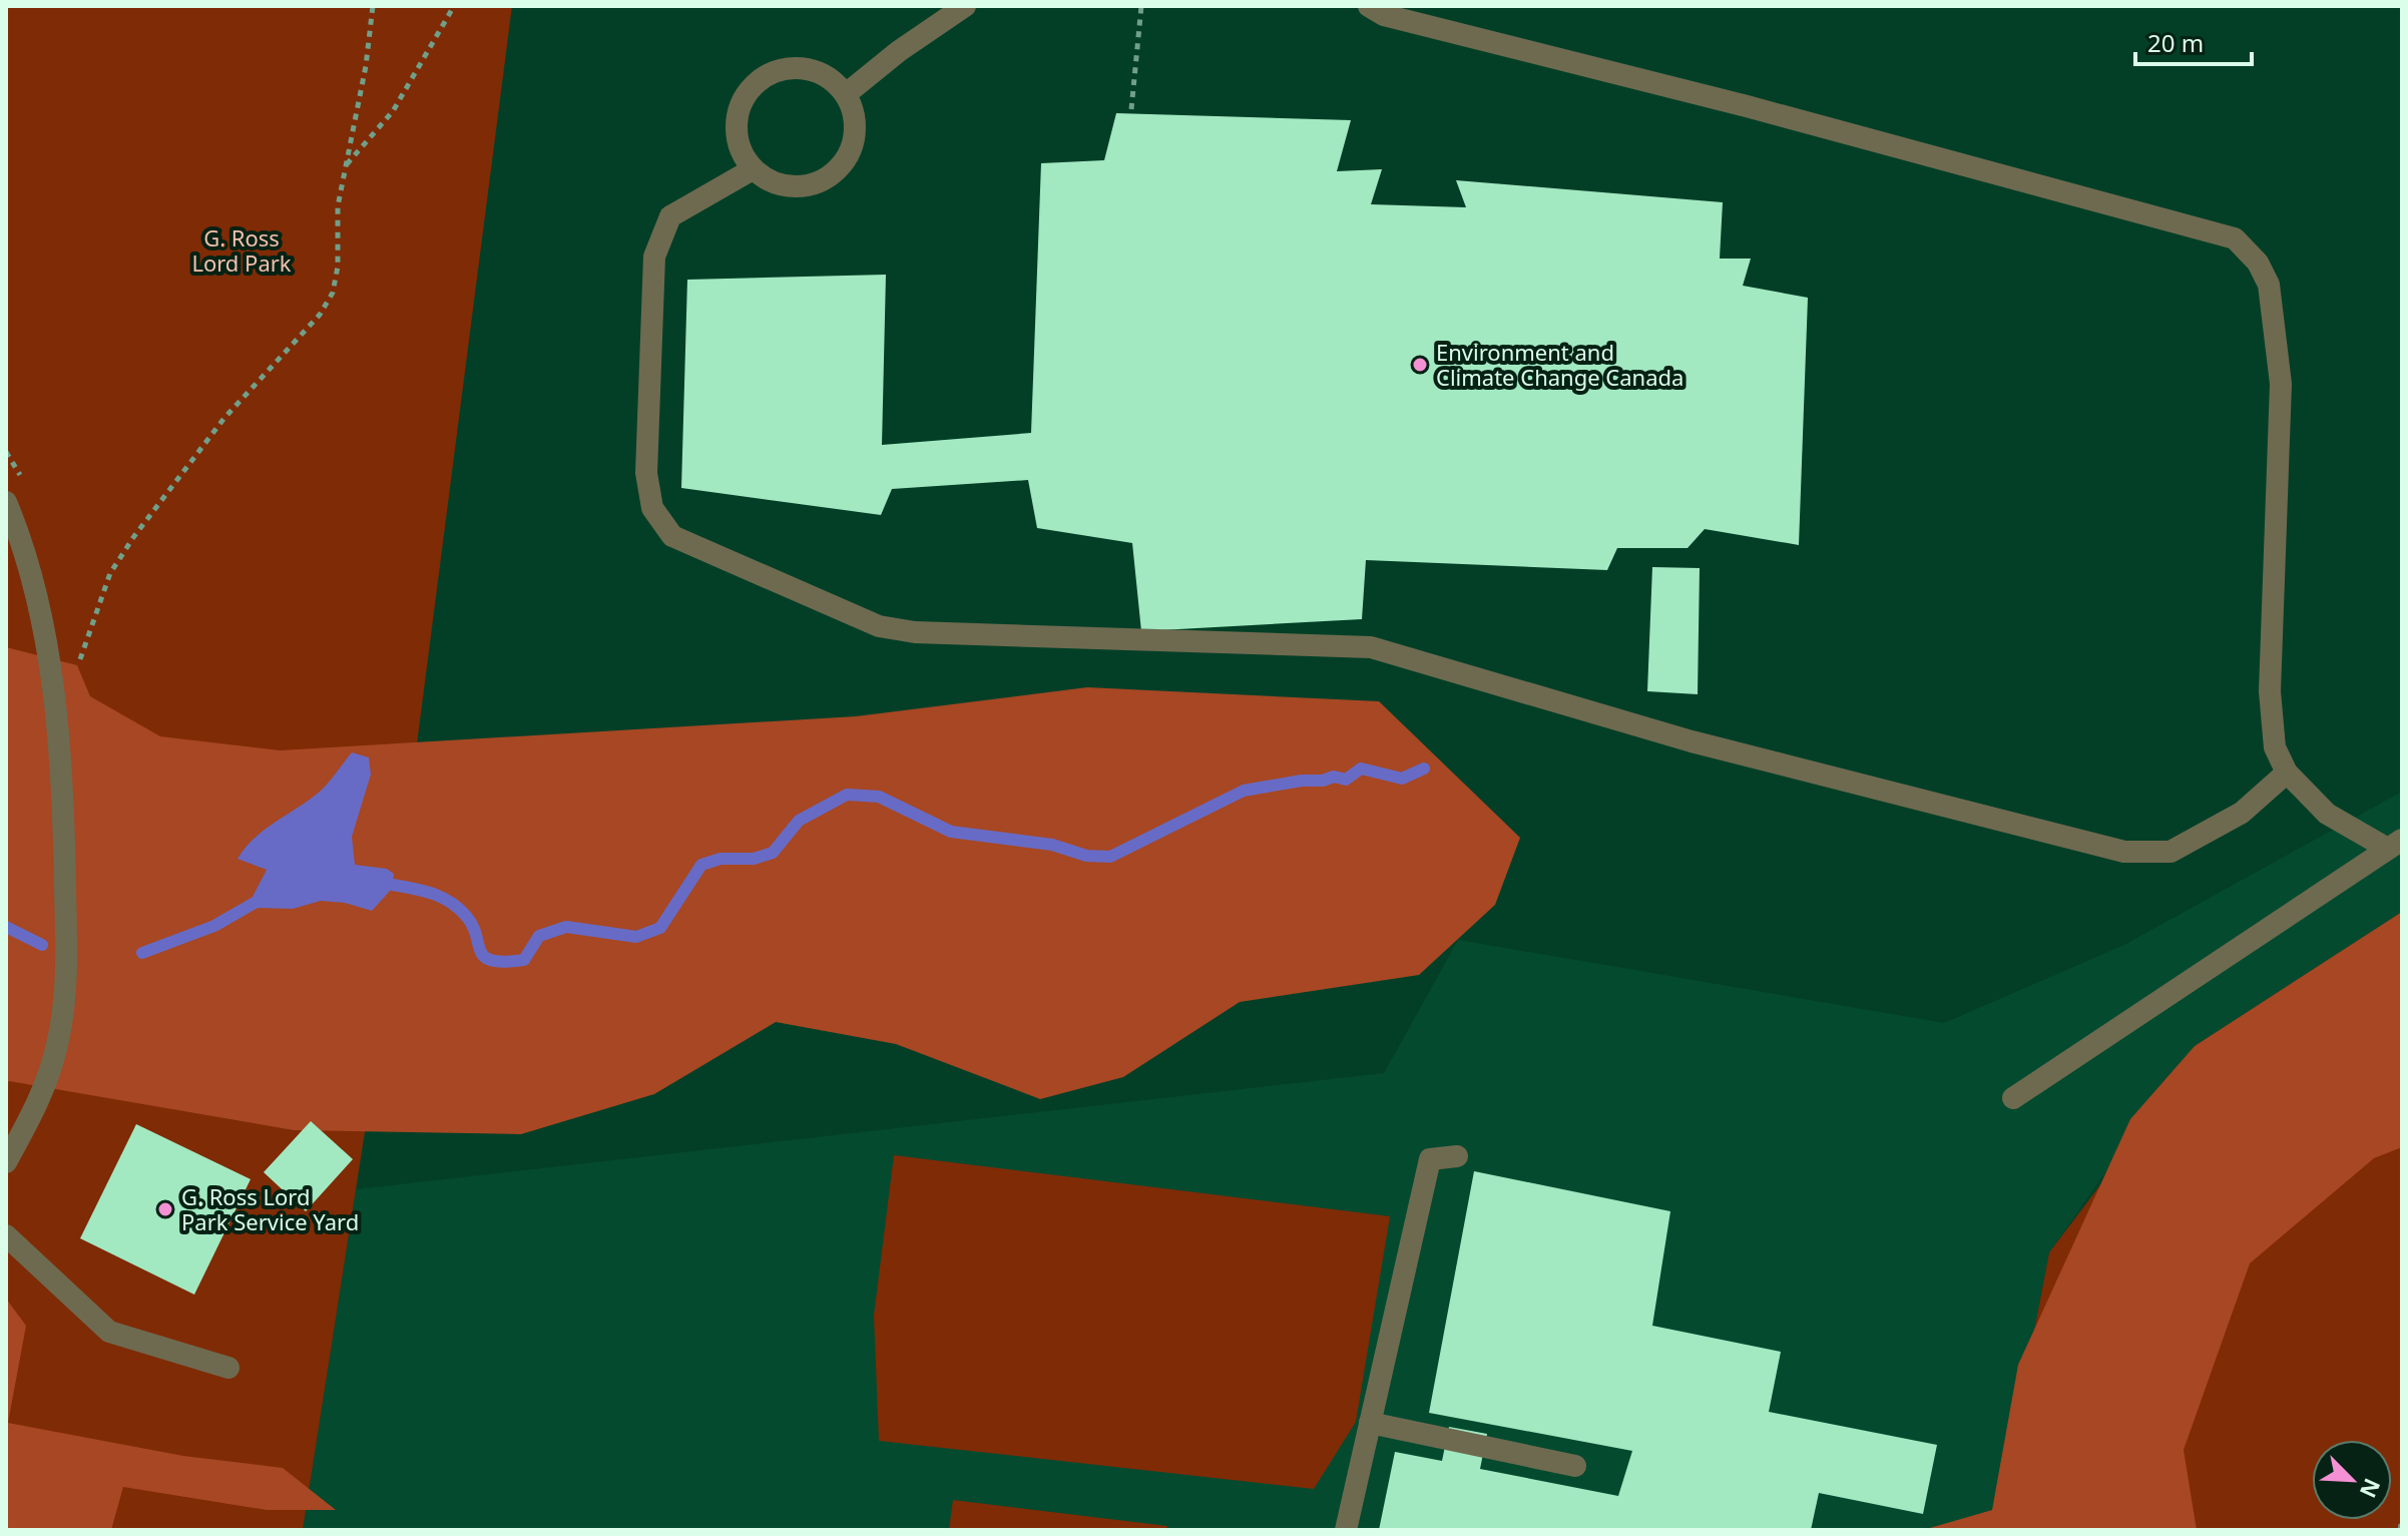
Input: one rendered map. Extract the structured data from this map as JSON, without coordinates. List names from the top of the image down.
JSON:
{
  "parks": ["G. Ross Lord Park"],
  "places": ["Environment and Climate Change Canada", "G. Ross Lord Park Service Yard"],
  "scale_bar": "20 m",
  "north": "bottom right"
}
